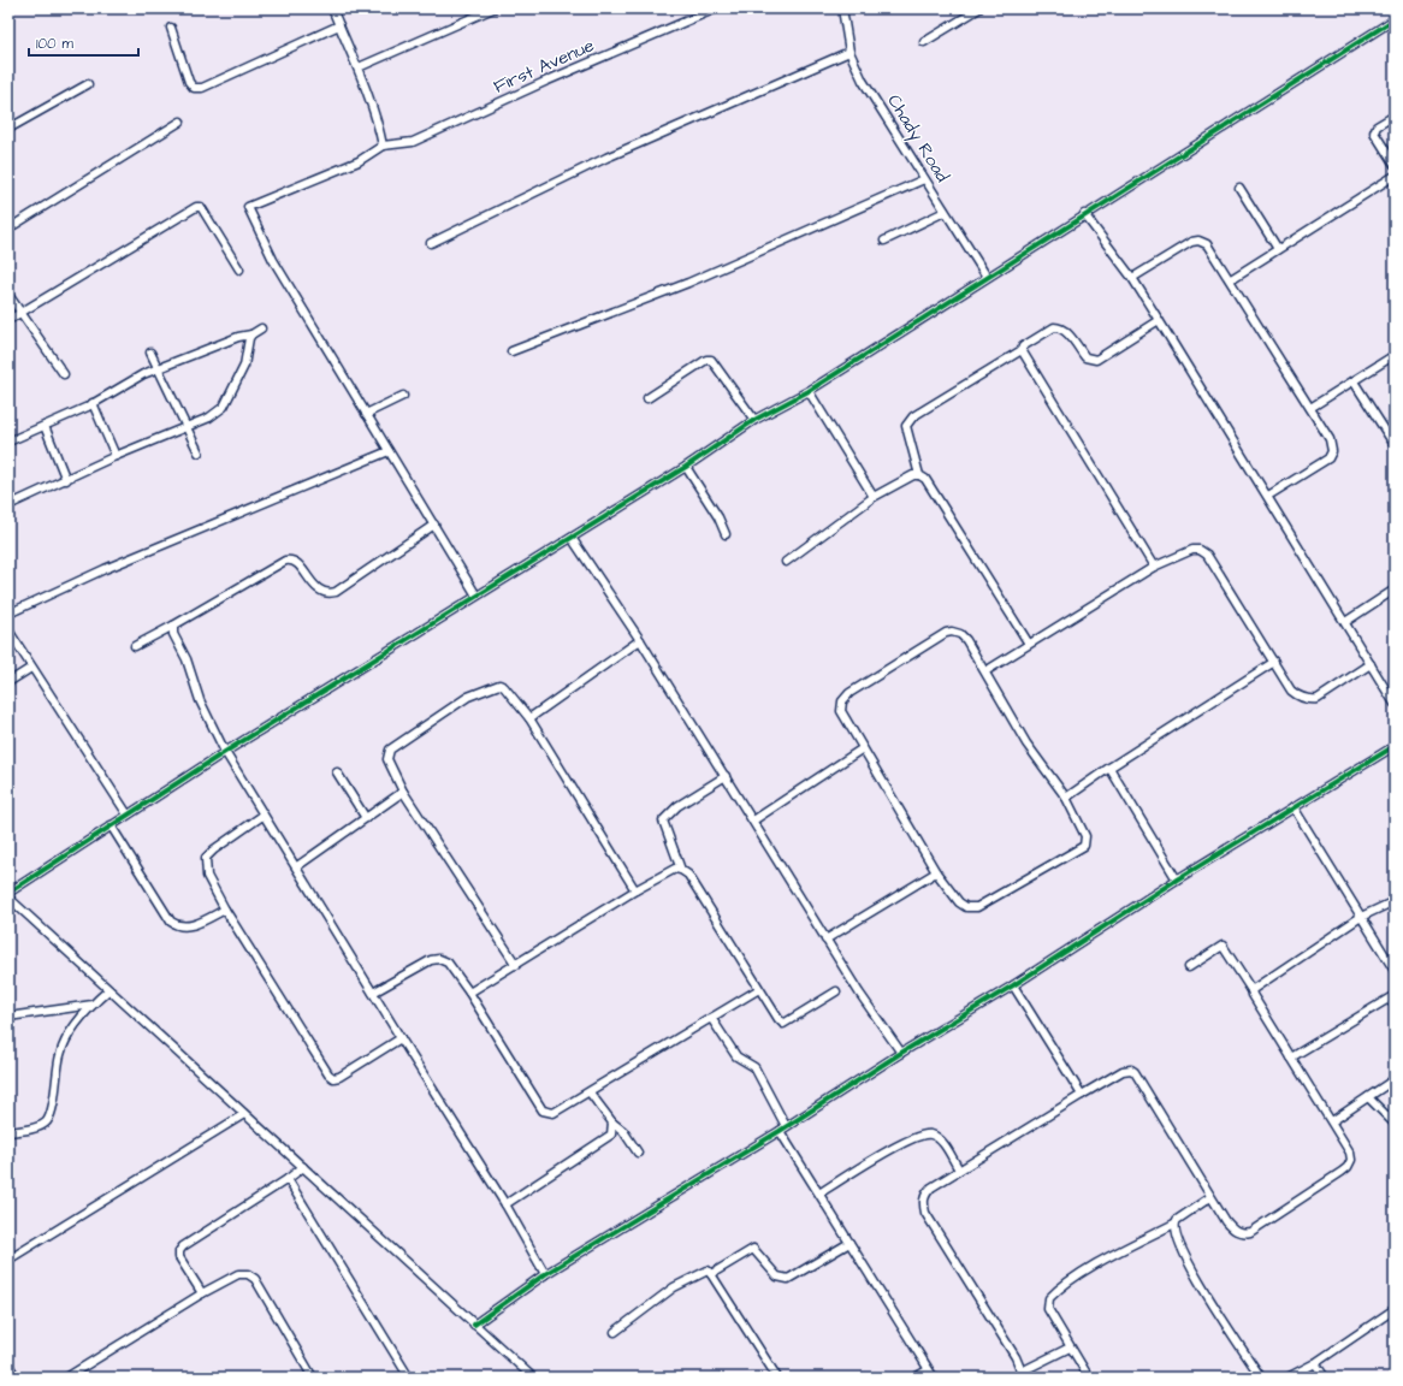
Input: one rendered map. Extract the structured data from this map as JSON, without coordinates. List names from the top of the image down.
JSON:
{
  "streets": {
    "street": ["First Avenue", "Chady Road"]
  },
  "scale_bar": "100 m"
}
